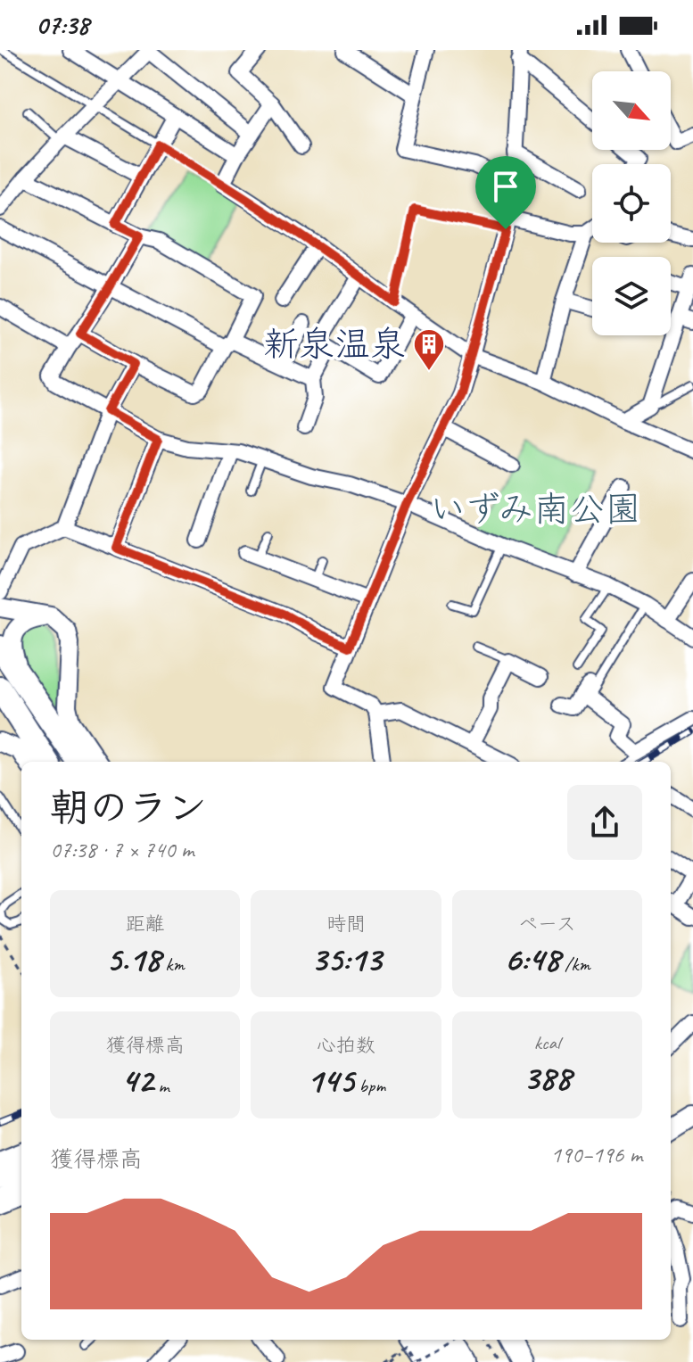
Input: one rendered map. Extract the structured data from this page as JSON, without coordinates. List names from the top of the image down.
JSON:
{
  "parks": ["いずみ南公園"],
  "places": {
    "building": ["新泉温泉"]
  },
  "north": "bottom right",
  "page": {
    "status": "07:38",
    "heading": ["朝のラン", "07:38 · 7 × 740 m"],
    "stats": [
      ["距離", "5.18 km"],
      ["時間", "35:13"],
      ["ペース", "6:48 /km"],
      ["獲得標高", "42 m"],
      ["心拍数", "145 bpm"],
      ["kcal", "388"]
    ],
    "chart": ["獲得標高", "190–196 m"]
  }
}
